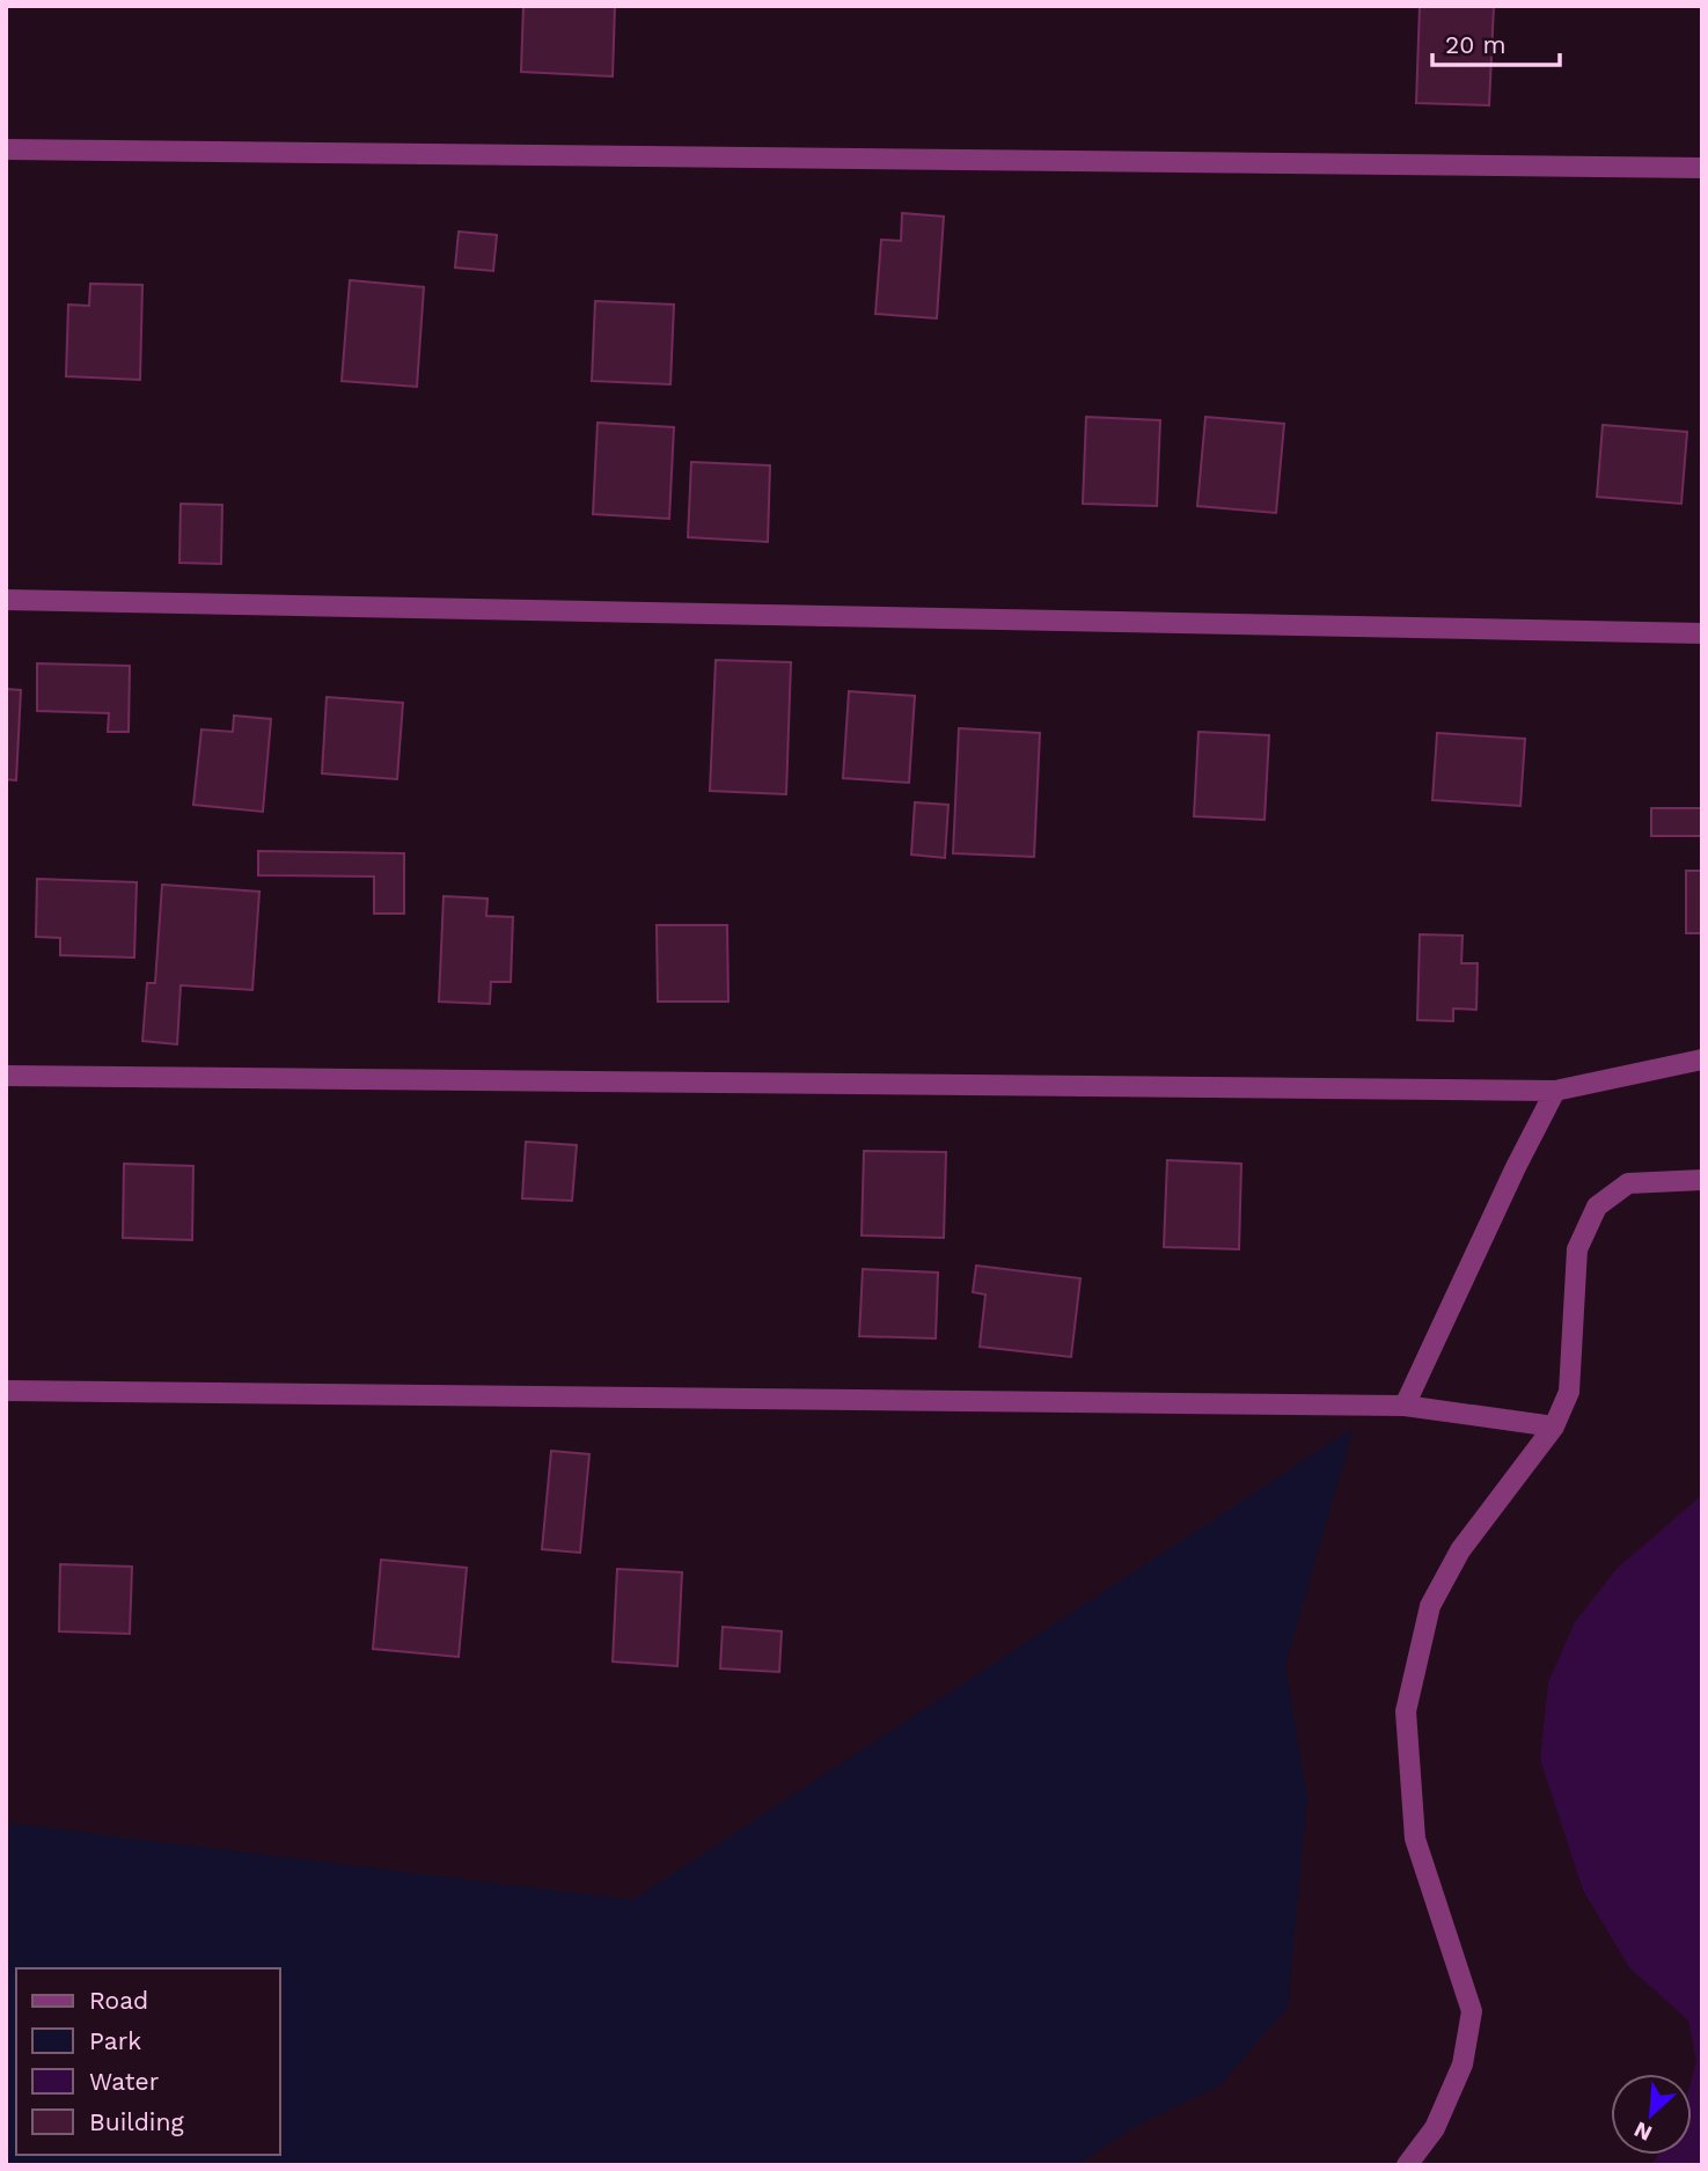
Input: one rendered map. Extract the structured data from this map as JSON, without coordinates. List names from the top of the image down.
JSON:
{
  "legend": [
    "Road",
    "Park",
    "Water",
    "Building"
  ],
  "scale_bar": "20 m",
  "north": "bottom left"
}
